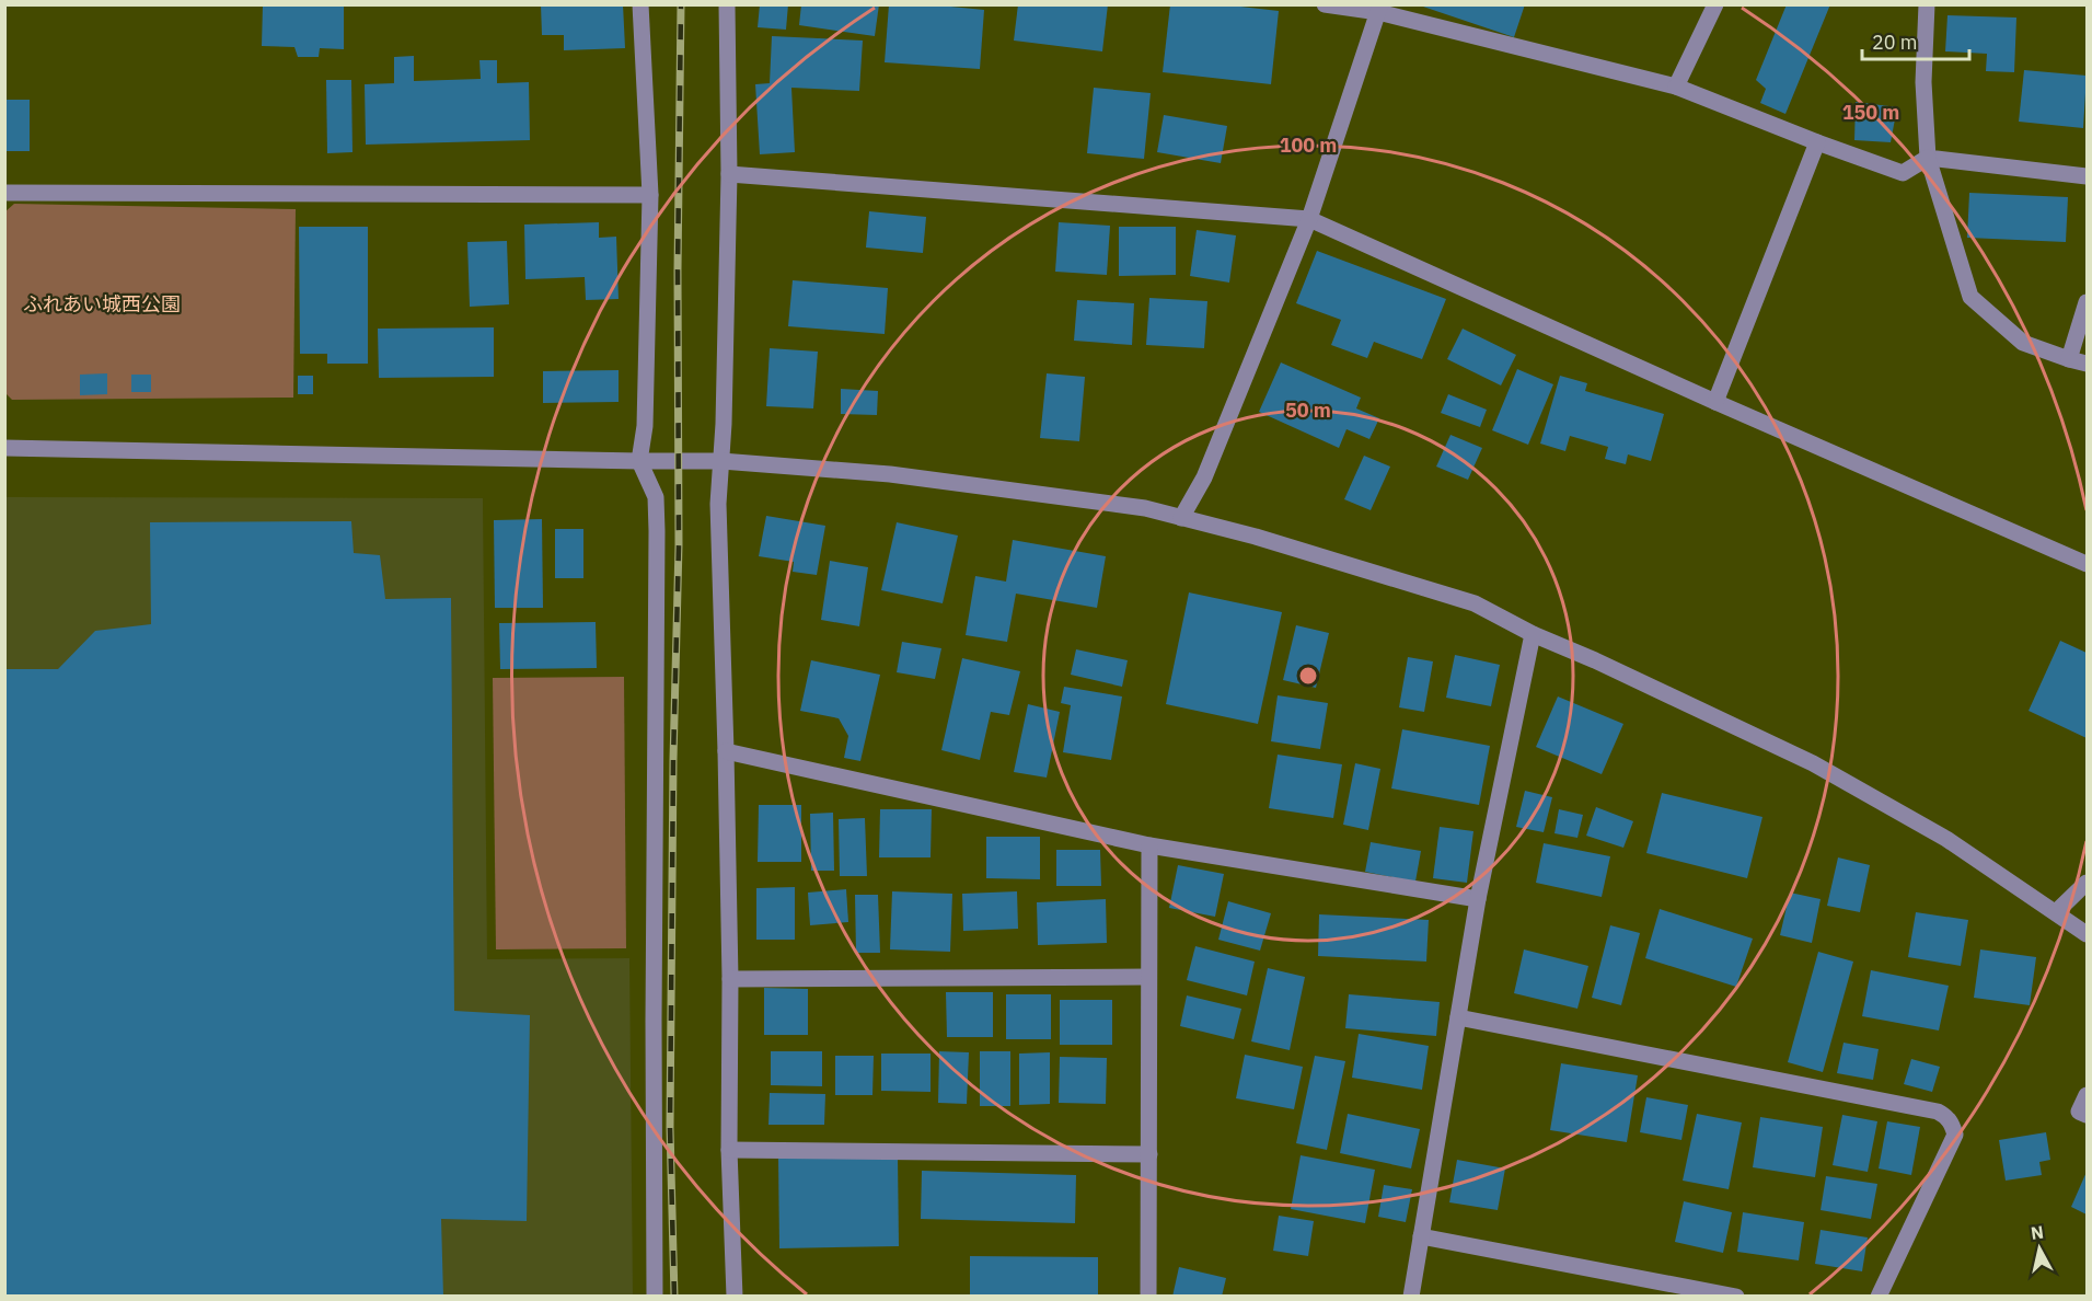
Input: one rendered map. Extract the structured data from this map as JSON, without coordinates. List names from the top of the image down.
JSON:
{
  "parks": ["ふれあい城西公園"],
  "scale_bar": "20 m",
  "north": "top",
  "rings": ["150 m", "100 m", "50 m"]
}
